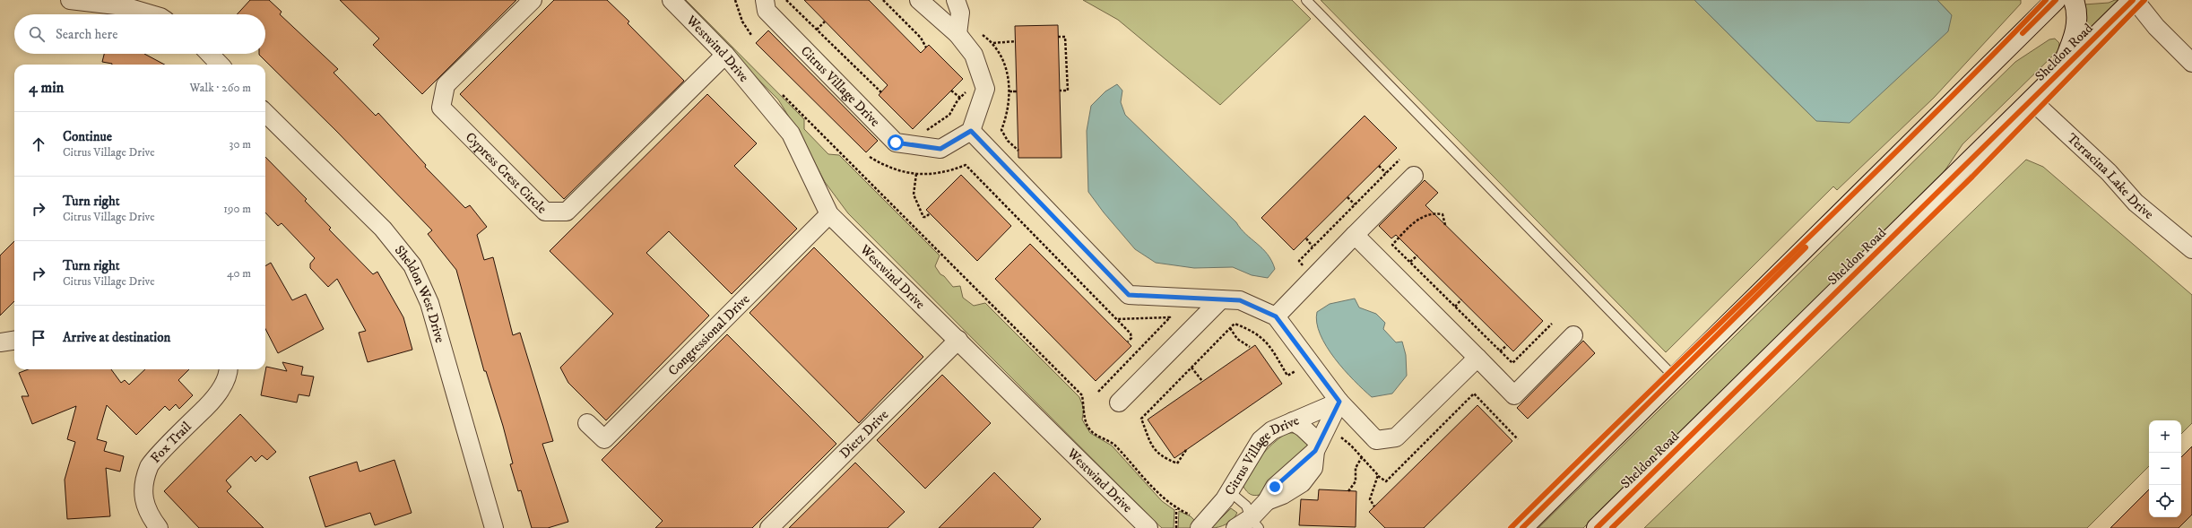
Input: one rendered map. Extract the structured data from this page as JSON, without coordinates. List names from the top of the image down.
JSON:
{
  "streets": {
    "main road": ["Sheldon Road"],
    "street": [
      "Westwind Drive",
      "Citrus Village Drive",
      "Cypress Crest Circle",
      "Terracina Lake Drive",
      "Sheldon West Drive",
      "Congressional Drive",
      "Dietz Drive",
      "Fox Trail"
    ]
  },
  "crossings": [
    ["Westwind Drive", "Cypress Crest Circle"],
    ["Westwind Drive", "Congressional Drive"],
    ["Westwind Drive", "Dietz Drive"],
    ["Sheldon Road", "Terracina Lake Drive"]
  ],
  "page": {
    "search": "Search here",
    "heading": ["4 min", "Walk · 260 m"],
    "list": [
      ["Continue", "Citrus Village Drive", "30 m"],
      ["Turn right", "Citrus Village Drive", "190 m"],
      ["Turn right", "Citrus Village Drive", "40 m"],
      "Arrive at destination"
    ],
    "map_buttons": ["+", "−"]
  }
}
